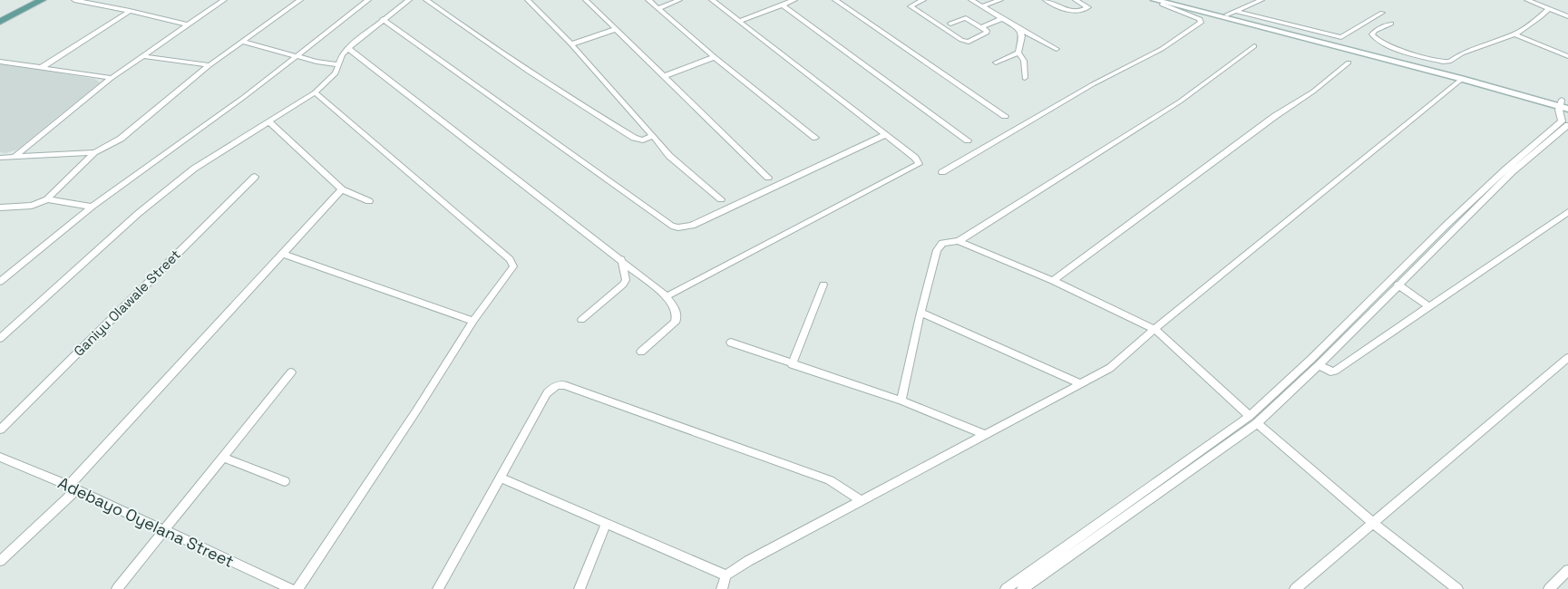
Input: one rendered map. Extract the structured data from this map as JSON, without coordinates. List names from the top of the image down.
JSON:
{
  "streets": {
    "street": ["Ganiyu Olawale Street", "Adebayo Oyelana Street"]
  }
}
